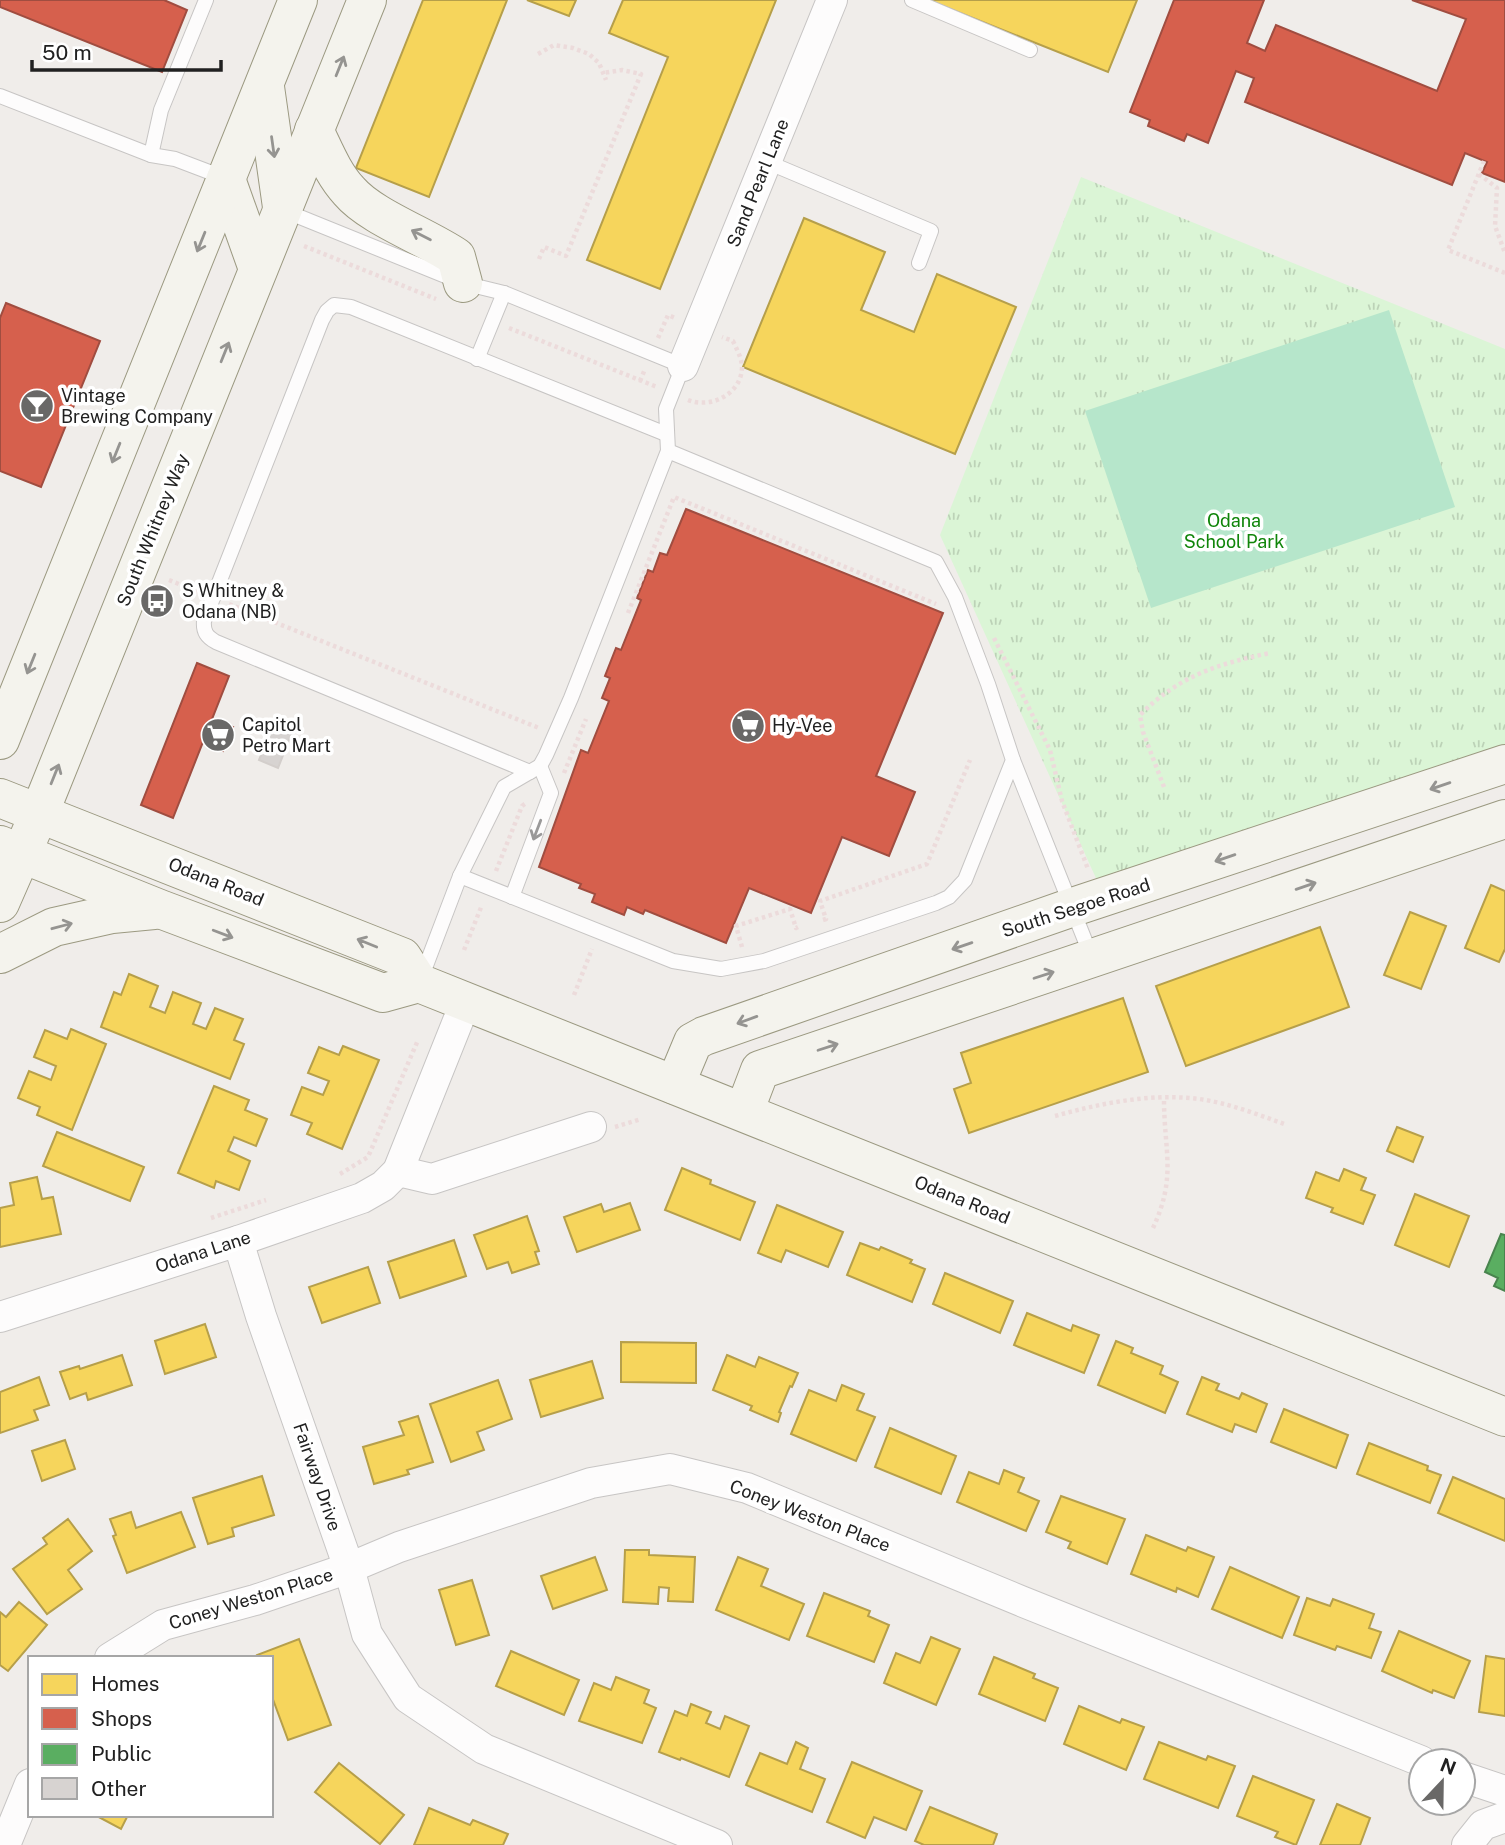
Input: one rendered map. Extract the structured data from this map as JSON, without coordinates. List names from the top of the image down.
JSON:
{
  "streets": {
    "street": [
      "Sand Pearl Lane",
      "South Whitney Way",
      "Odana Road",
      "South Segoe Road",
      "Odana Lane",
      "Fairway Drive",
      "Coney Weston Place"
    ]
  },
  "crossings": [
    ["South Whitney Way", "Odana Road"],
    ["Odana Road", "South Segoe Road"],
    ["Odana Road", "Odana Lane"],
    ["Odana Lane", "Fairway Drive"],
    ["Fairway Drive", "Coney Weston Place"]
  ],
  "parks": ["Odana School Park"],
  "places": {
    "bar": ["Vintage Brewing Company"],
    "bus stop": ["S Whitney & Odana (NB)"],
    "supermarket": ["Hy-Vee", "Capitol Petro Mart"]
  },
  "legend": [
    "Homes",
    "Shops",
    "Public",
    "Other"
  ],
  "scale_bar": "50 m",
  "north": "top"
}
